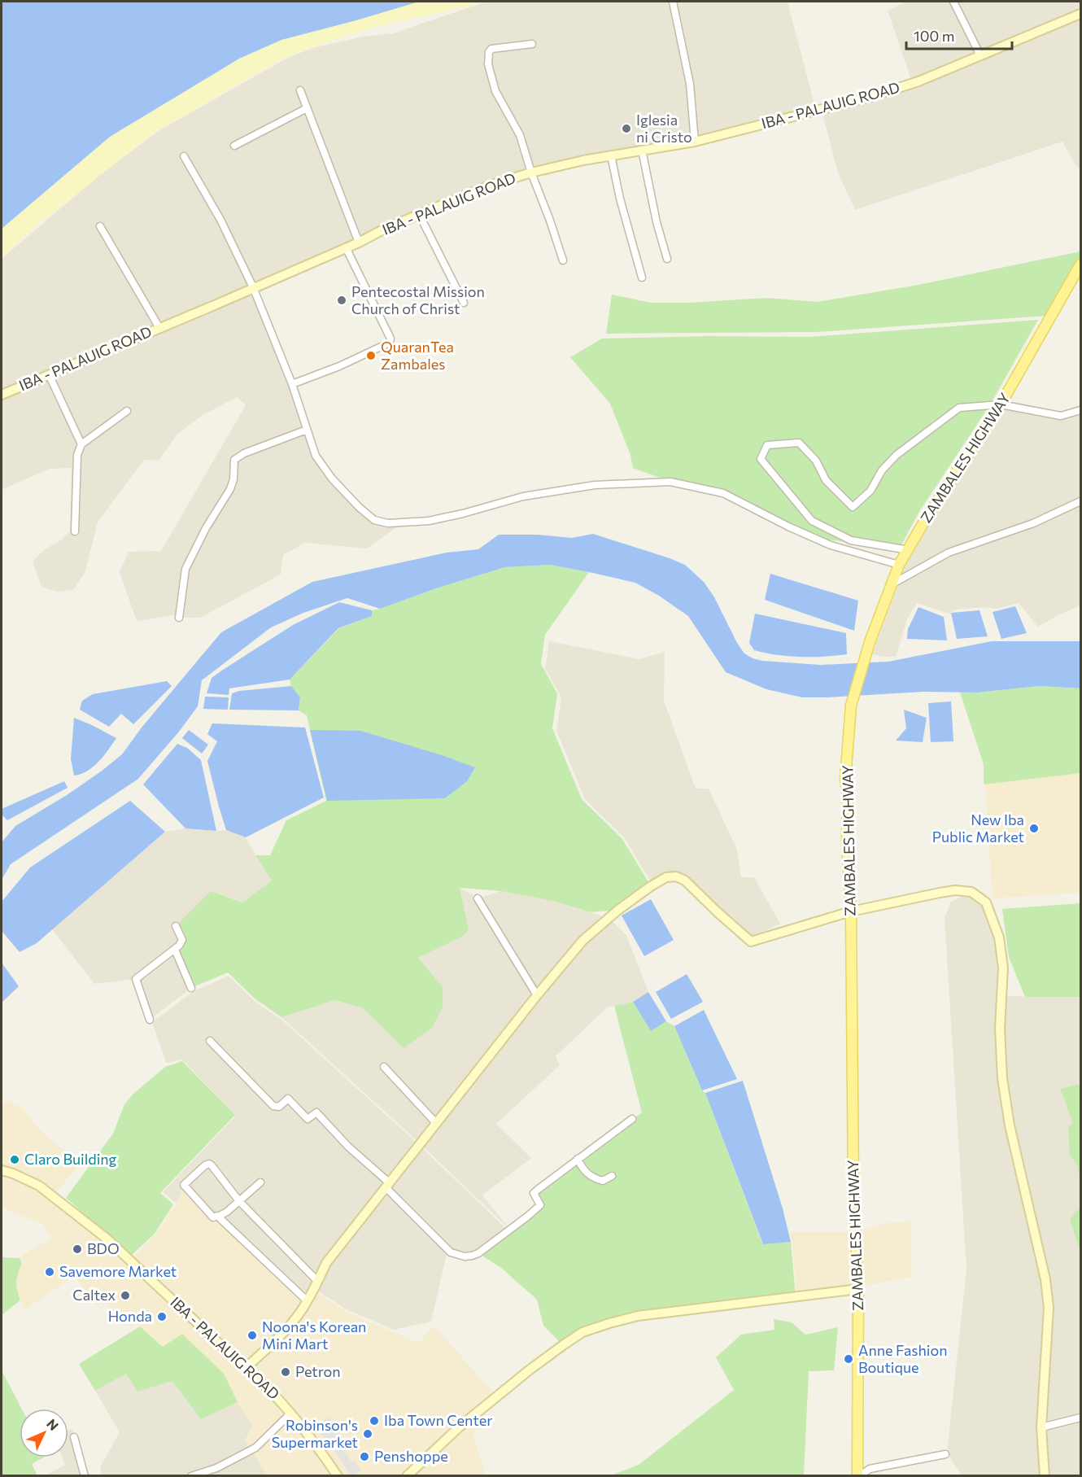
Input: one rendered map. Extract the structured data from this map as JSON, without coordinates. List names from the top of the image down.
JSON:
{
  "streets": {
    "main road": ["IBA - PALAUIG ROAD", "ZAMBALES HIGHWAY"]
  },
  "places": [
    "Iglesia ni Cristo",
    "Pentecostal Mission Church of Christ",
    "QuaranTea Zambales",
    "New Iba Public Market",
    "Claro Building",
    "BDO",
    "Savemore Market",
    "Caltex",
    "Honda",
    "Noona's Korean Mini Mart",
    "Anne Fashion Boutique",
    "Petron",
    "Iba Town Center",
    "Robinson's Supermarket",
    "Penshoppe"
  ],
  "scale_bar": "100 m",
  "north": "top right"
}
